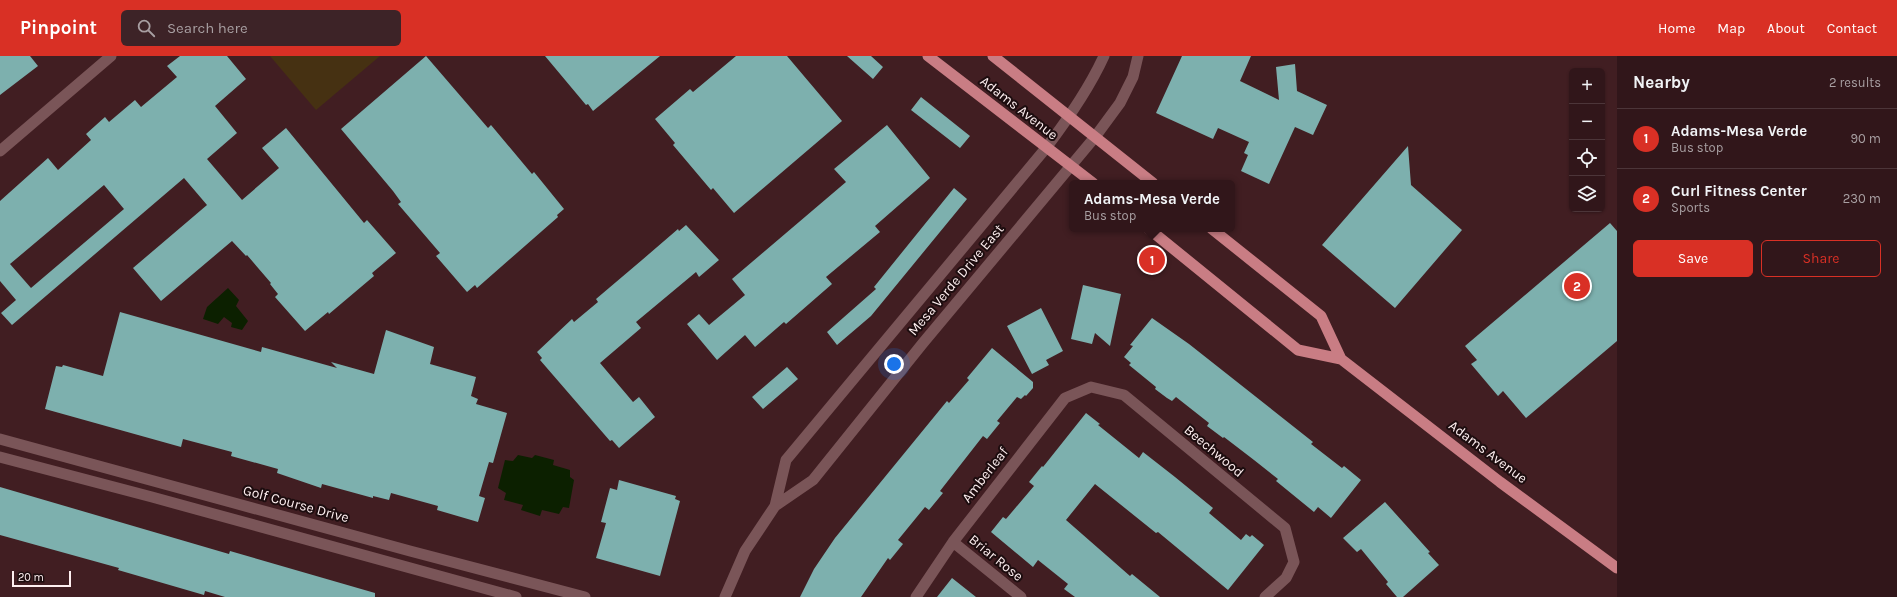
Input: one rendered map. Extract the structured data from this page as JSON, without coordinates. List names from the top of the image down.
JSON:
{
  "streets": {
    "main road": ["Adams Avenue"],
    "street": [
      "Mesa Verde Drive East",
      "Beechwood",
      "Amberleaf",
      "Golf Course Drive",
      "Briar Rose"
    ]
  },
  "crossings": [
    ["Adams Avenue", "Mesa Verde Drive East"],
    ["Beechwood", "Amberleaf"],
    ["Amberleaf", "Briar Rose"]
  ],
  "scale_bar": "20 m",
  "page": {
    "header": "Pinpoint",
    "search": "Search here",
    "nav": [
      "Home",
      "Map",
      "About",
      "Contact"
    ],
    "heading": ["Nearby", "2 results"],
    "map_buttons": ["+", "−"],
    "list": [
      {
        "mark": "1",
        "name": "Adams-Mesa Verde",
        "note": "Bus stop",
        "value": "90 m"
      },
      {
        "mark": "2",
        "name": "Curl Fitness Center",
        "note": "Sports",
        "value": "230 m"
      }
    ],
    "popup": ["Adams-Mesa Verde", "Bus stop"],
    "buttons": ["Save", "Share"],
    "pins": ["1", "2"],
    "scale": "20 m"
  }
}
